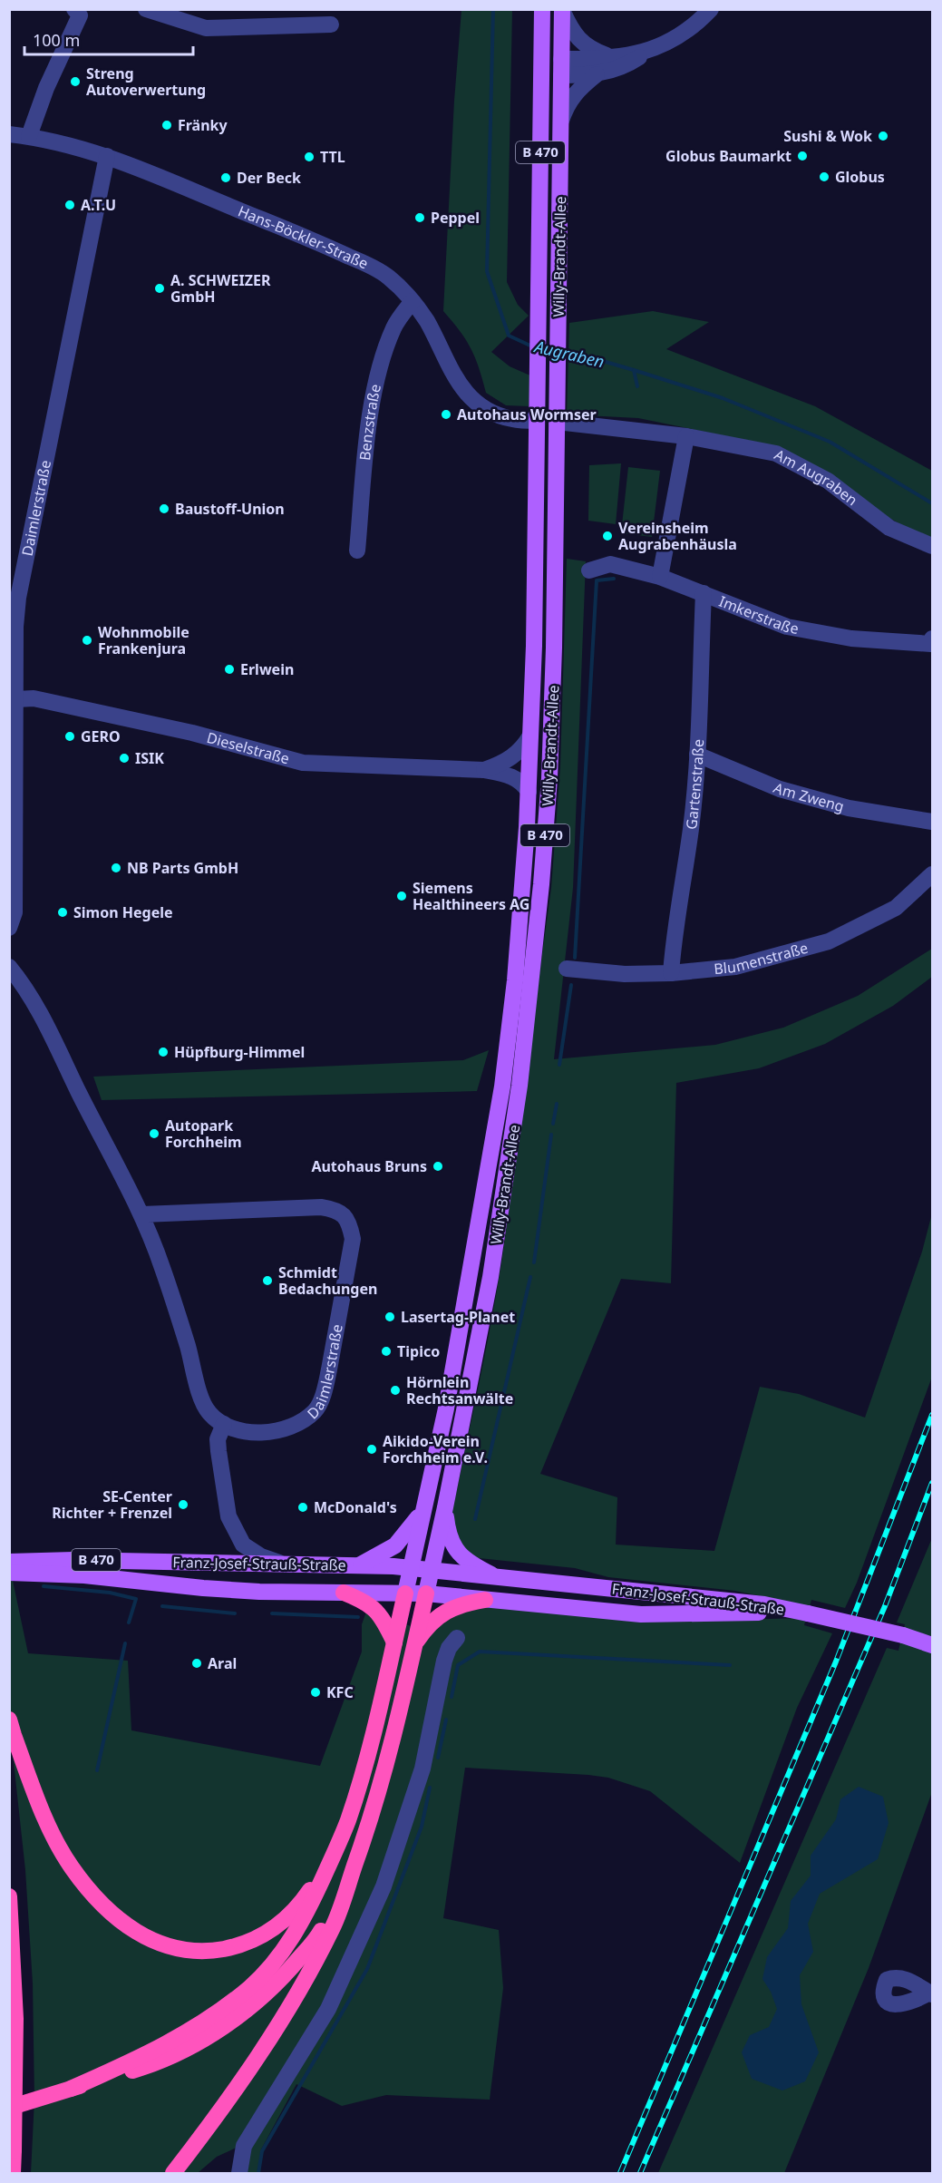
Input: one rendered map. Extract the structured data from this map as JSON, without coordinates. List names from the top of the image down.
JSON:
{
  "streets": {
    "main road": ["B 470", "Willy-Brandt-Allee", "Franz-Josef-Strauß-Straße"],
    "street": [
      "Hans-Böckler-Straße",
      "Benzstraße",
      "Am Augraben",
      "Daimlerstraße",
      "Imkerstraße",
      "Dieselstraße",
      "Gartenstraße",
      "Am Zweng",
      "Blumenstraße"
    ]
  },
  "crossings": [
    ["B 470", "Willy-Brandt-Allee"],
    ["B 470", "Franz-Josef-Strauß-Straße"],
    ["Hans-Böckler-Straße", "Willy-Brandt-Allee"],
    ["Hans-Böckler-Straße", "Benzstraße"],
    ["Hans-Böckler-Straße", "Daimlerstraße"],
    ["Willy-Brandt-Allee", "Am Augraben"],
    ["Willy-Brandt-Allee", "Dieselstraße"],
    ["Willy-Brandt-Allee", "Franz-Josef-Strauß-Straße"],
    ["Daimlerstraße", "Dieselstraße"],
    ["Imkerstraße", "Gartenstraße"],
    ["Gartenstraße", "Am Zweng"],
    ["Gartenstraße", "Blumenstraße"]
  ],
  "water": ["Augraben"],
  "places": [
    "Streng Autoverwertung",
    "Fränky",
    "Sushi & Wok",
    "Globus Baumarkt",
    "TTL",
    "Globus",
    "Der Beck",
    "A.T.U",
    "Peppel",
    "A. SCHWEIZER GmbH",
    "Autohaus Wormser",
    "Baustoff-Union",
    "Vereinsheim Augrabenhäusla",
    "Wohnmobile Frankenjura",
    "Erlwein",
    "GERO",
    "ISIK",
    "NB Parts GmbH",
    "Siemens Healthineers AG",
    "Simon Hegele",
    "Hüpfburg-Himmel",
    "Autopark Forchheim",
    "Autohaus Bruns",
    "Schmidt Bedachungen",
    "Lasertag-Planet",
    "Tipico",
    "Hörnlein Rechtsanwälte",
    "Aikido-Verein Forchheim e.V.",
    "SE-Center Richter + Frenzel",
    "McDonald's",
    "Aral",
    "KFC"
  ],
  "scale_bar": "100 m"
}
